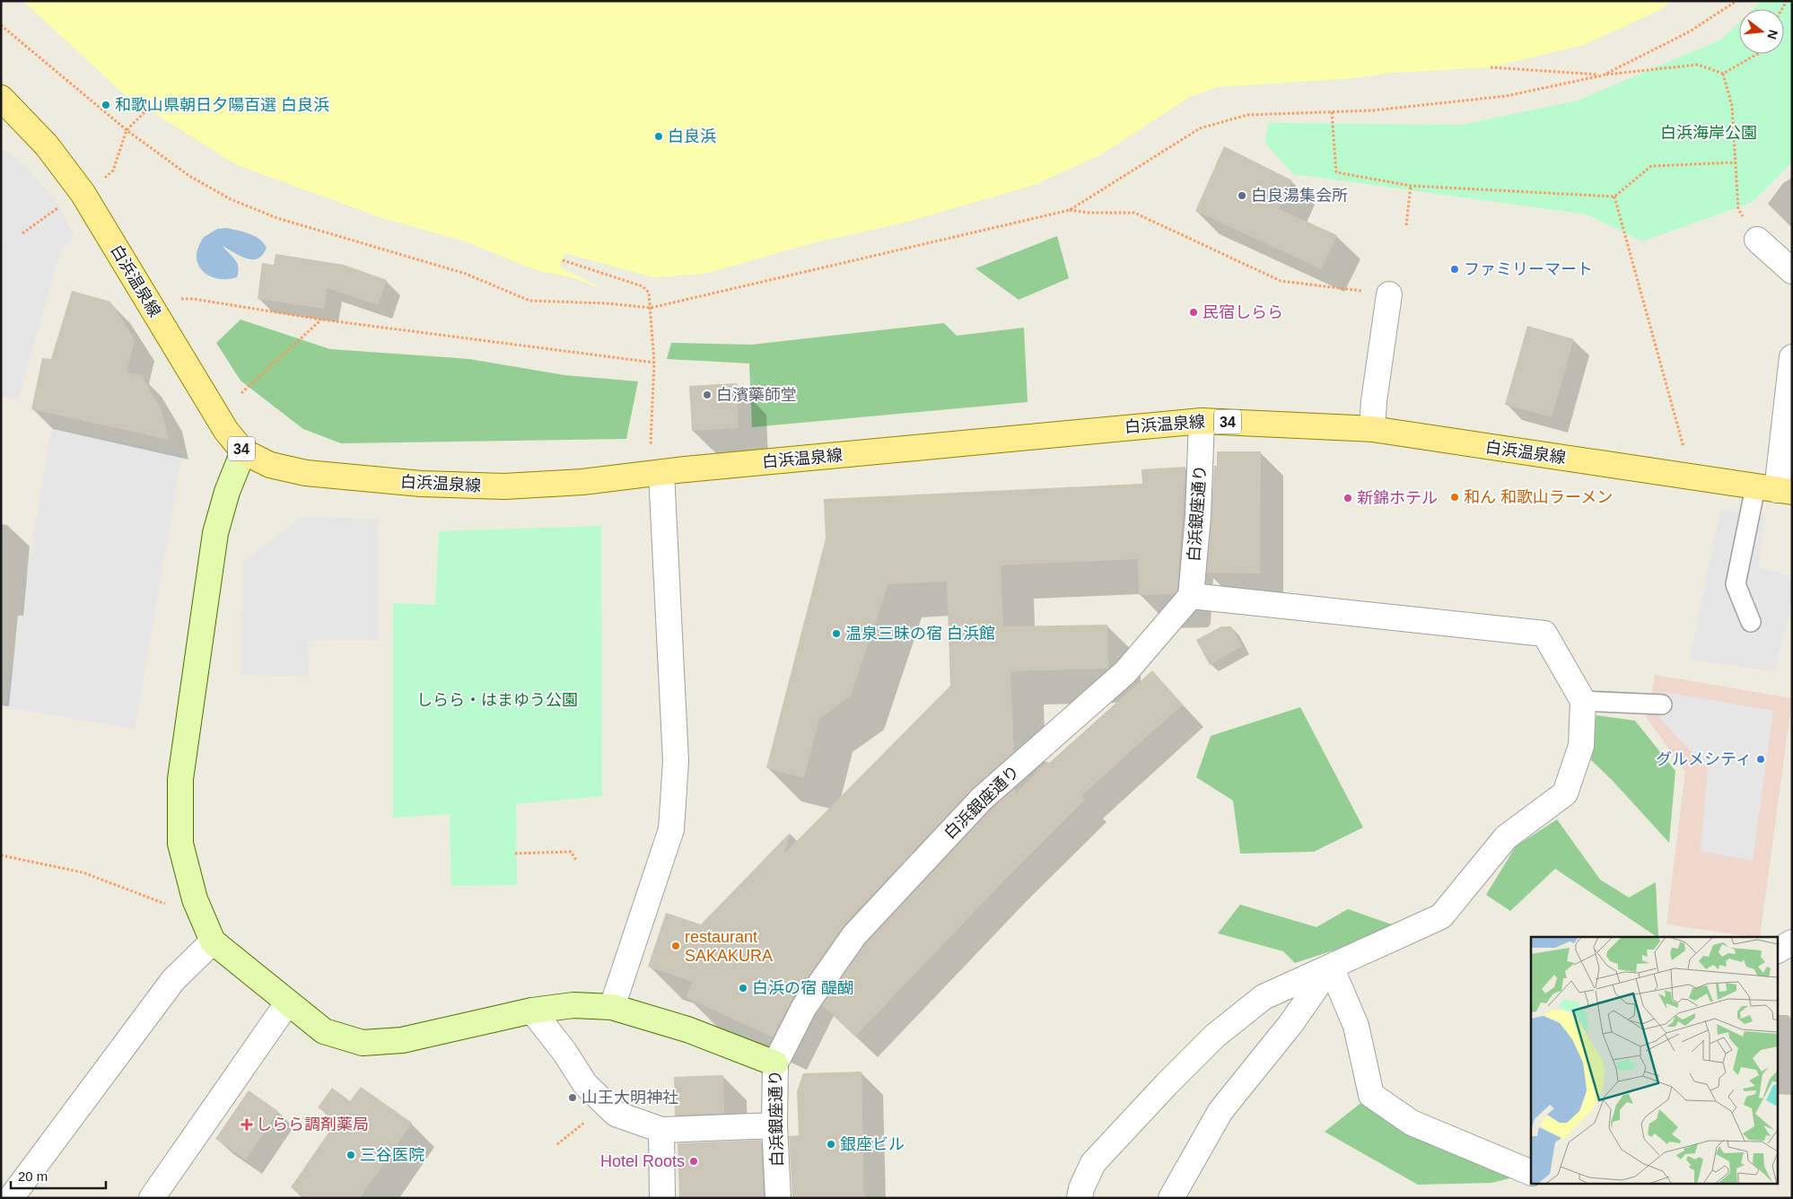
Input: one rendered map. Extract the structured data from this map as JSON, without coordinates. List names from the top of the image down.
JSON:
{
  "streets": {
    "main road": ["白浜温泉線", "34"],
    "street": ["白浜銀座通り"]
  },
  "crossings": [
    ["白浜温泉線", "白浜銀座通り"]
  ],
  "parks": ["白浜海岸公園", "しらら・はまゆう公園"],
  "places": {
    "other": [
      "和歌山県朝日夕陽百選 白良浜",
      "白良浜",
      "白良湯集会所",
      "ファミリーマート",
      "民宿しらら",
      "白濱藥師堂",
      "和ん 和歌山ラーメン",
      "新錦ホテル",
      "温泉三昧の宿 白浜館",
      "グルメシティ",
      "restaurant SAKAKURA",
      "白浜の宿 醍醐",
      "山王大明神社",
      "銀座ビル",
      "三谷医院",
      "Hotel Roots"
    ],
    "health": ["しらら調剤薬局"]
  },
  "scale_bar": "20 m",
  "north": "right"
}
